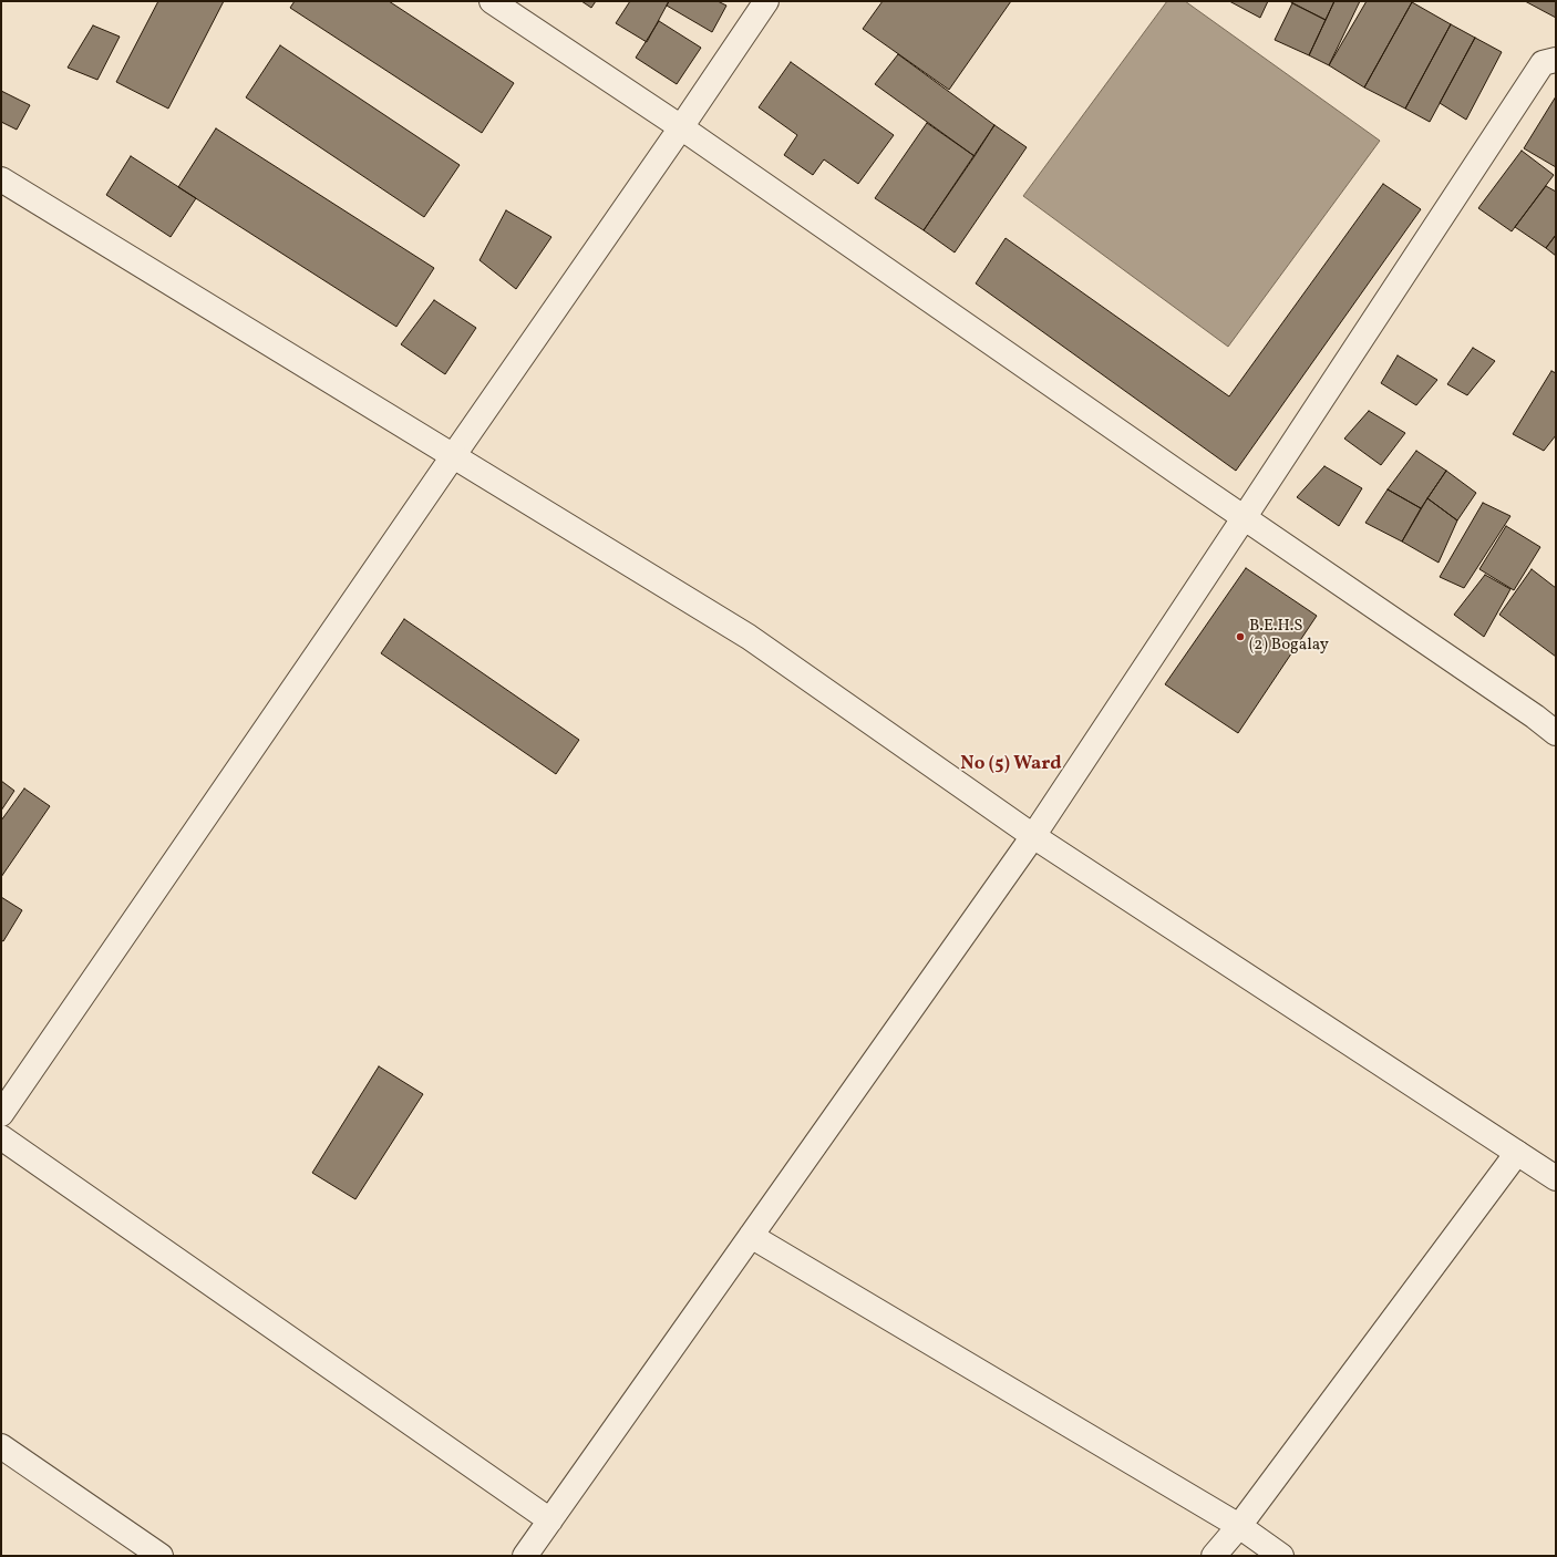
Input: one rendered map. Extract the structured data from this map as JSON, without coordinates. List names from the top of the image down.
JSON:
{
  "districts": ["No (5) Ward"],
  "places": ["B.E.H.S (2) Bogalay"]
}
